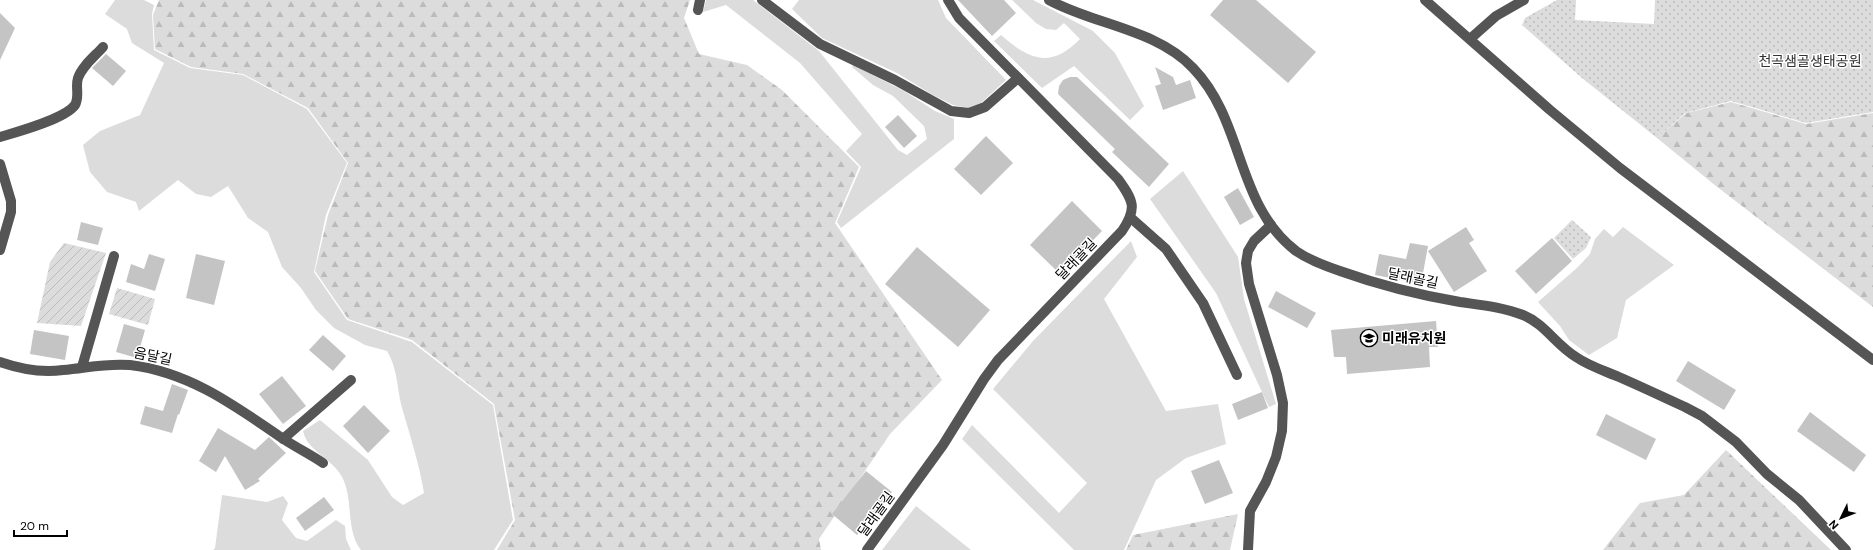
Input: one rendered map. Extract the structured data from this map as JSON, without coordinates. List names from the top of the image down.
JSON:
{
  "streets": {
    "street": ["달래골길", "음달길"]
  },
  "parks": ["천곡샘골생태공원"],
  "places": {
    "school or university": ["미래유치원"]
  },
  "scale_bar": "20 m",
  "north": "bottom left"
}
